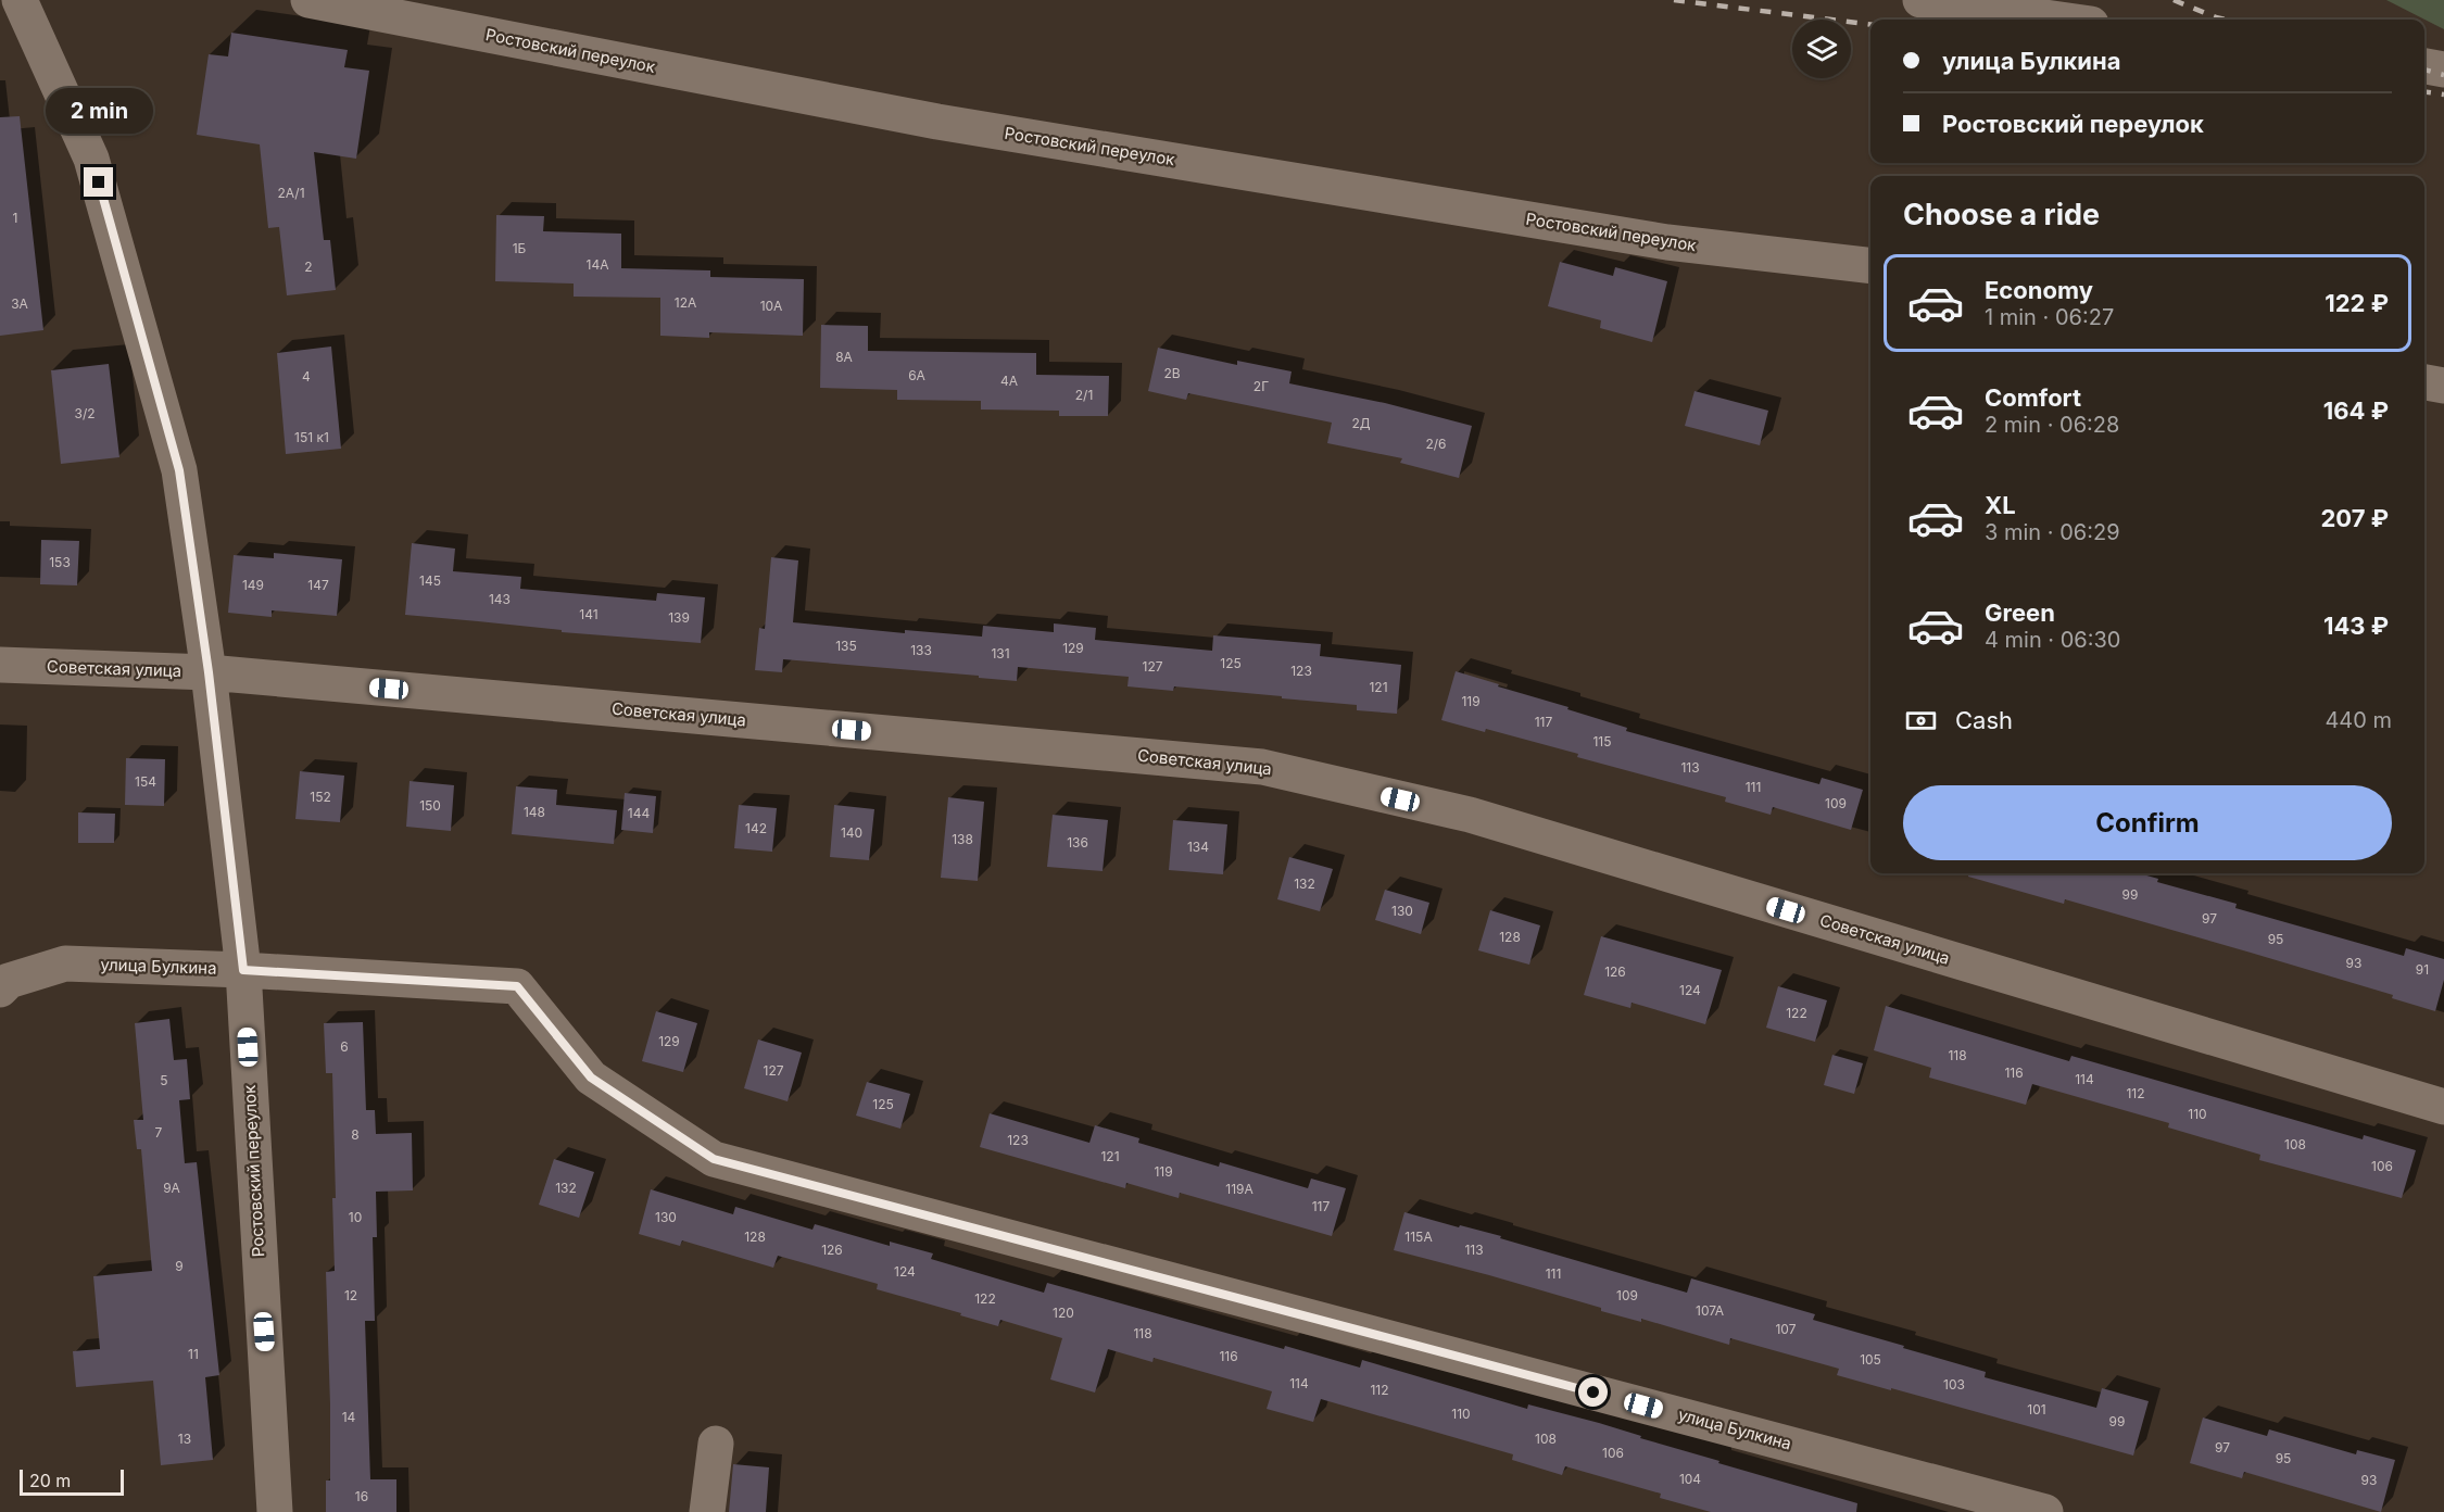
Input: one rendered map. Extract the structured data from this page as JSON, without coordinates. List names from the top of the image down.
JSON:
{
  "streets": {
    "street": ["Ростовский переулок", "Советская улица", "улица Булкина"]
  },
  "crossings": [
    ["Ростовский переулок", "Советская улица"],
    ["Ростовский переулок", "улица Булкина"]
  ],
  "house_numbers": [
    "2А/1",
    "1",
    "1Б",
    "14А",
    "2",
    "12А",
    "3А",
    "10А",
    "8А",
    "2В",
    "6А",
    "4",
    "4А",
    "2Г",
    "2/1",
    "3/2",
    "2Д",
    "151 к1",
    "2/6",
    "153",
    "145",
    "149",
    "147",
    "143",
    "141",
    "139",
    "135",
    "129",
    "133",
    "131",
    "125",
    "127",
    "123",
    "121",
    "119",
    "117",
    "115",
    "113",
    "154",
    "111",
    "152",
    "109",
    "150",
    "148",
    "144",
    "142",
    "140",
    "138",
    "136",
    "134",
    "132",
    "99",
    "130",
    "97",
    "128",
    "95",
    "93",
    "91",
    "126",
    "124",
    "122",
    "129",
    "6",
    "118",
    "127",
    "116",
    "114",
    "5",
    "112",
    "125",
    "110",
    "7",
    "8",
    "123",
    "108",
    "121",
    "106",
    "119",
    "9А",
    "132",
    "119А",
    "117",
    "10",
    "130",
    "128",
    "115А",
    "126",
    "113",
    "9",
    "124",
    "111",
    "12",
    "109",
    "122",
    "107А",
    "120",
    "107",
    "118",
    "11",
    "116",
    "105",
    "114",
    "103",
    "112",
    "101",
    "110",
    "14",
    "99",
    "13",
    "108",
    "97",
    "106",
    "95",
    "104",
    "93",
    "16"
  ],
  "scale_bar": "20 m",
  "page": {
    "banner": ["улица Булкина", "Ростовский переулок"],
    "bubble": "2 min",
    "heading": "Choose a ride",
    "list": [
      {
        "name": "Economy",
        "note": "1 min · 06:27",
        "value": "122 ₽"
      },
      {
        "name": "Comfort",
        "note": "2 min · 06:28",
        "value": "164 ₽"
      },
      {
        "name": "XL",
        "note": "3 min · 06:29",
        "value": "207 ₽"
      },
      {
        "name": "Green",
        "note": "4 min · 06:30",
        "value": "143 ₽"
      }
    ],
    "pay": ["Cash", "440 m"],
    "buttons": "Confirm",
    "scale": "20 m"
  }
}
